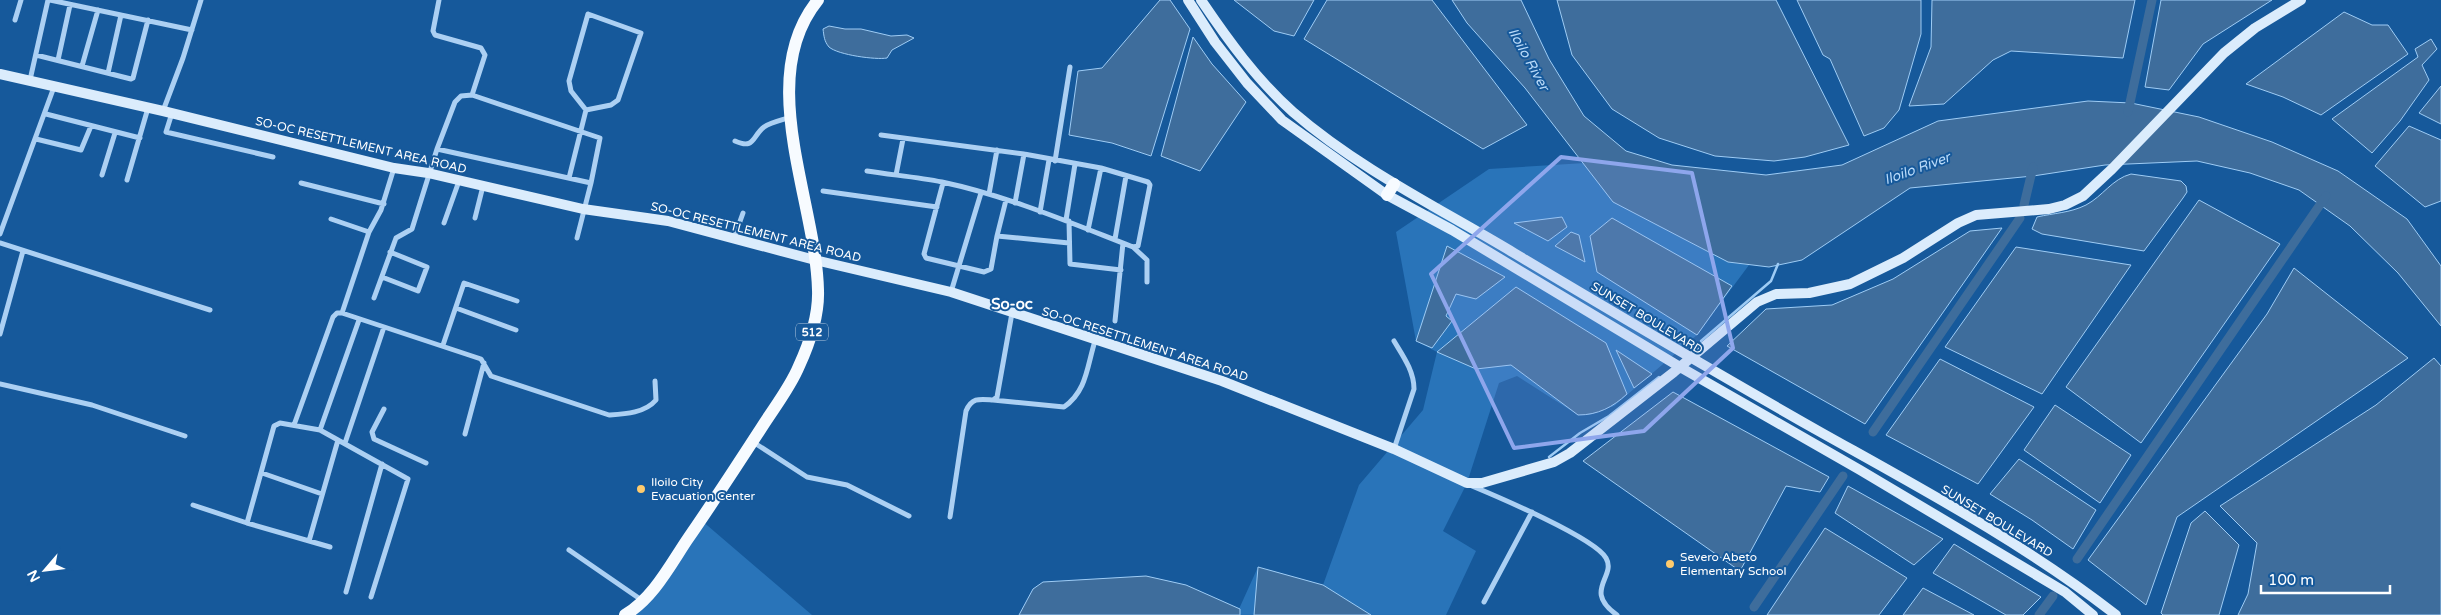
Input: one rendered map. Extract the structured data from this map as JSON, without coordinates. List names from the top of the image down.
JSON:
{
  "streets": {
    "main road": ["512"],
    "street": ["SO-OC RESETTLEMENT AREA ROAD", "SUNSET BOULEVARD"]
  },
  "crossings": [
    ["SO-OC RESETTLEMENT AREA ROAD", "512"]
  ],
  "districts": ["So-oc"],
  "water": ["Iloilo River"],
  "places": ["Iloilo City Evacuation Center", "Severo Abeto Elementary School"],
  "scale_bar": "100 m",
  "north": "bottom left"
}
